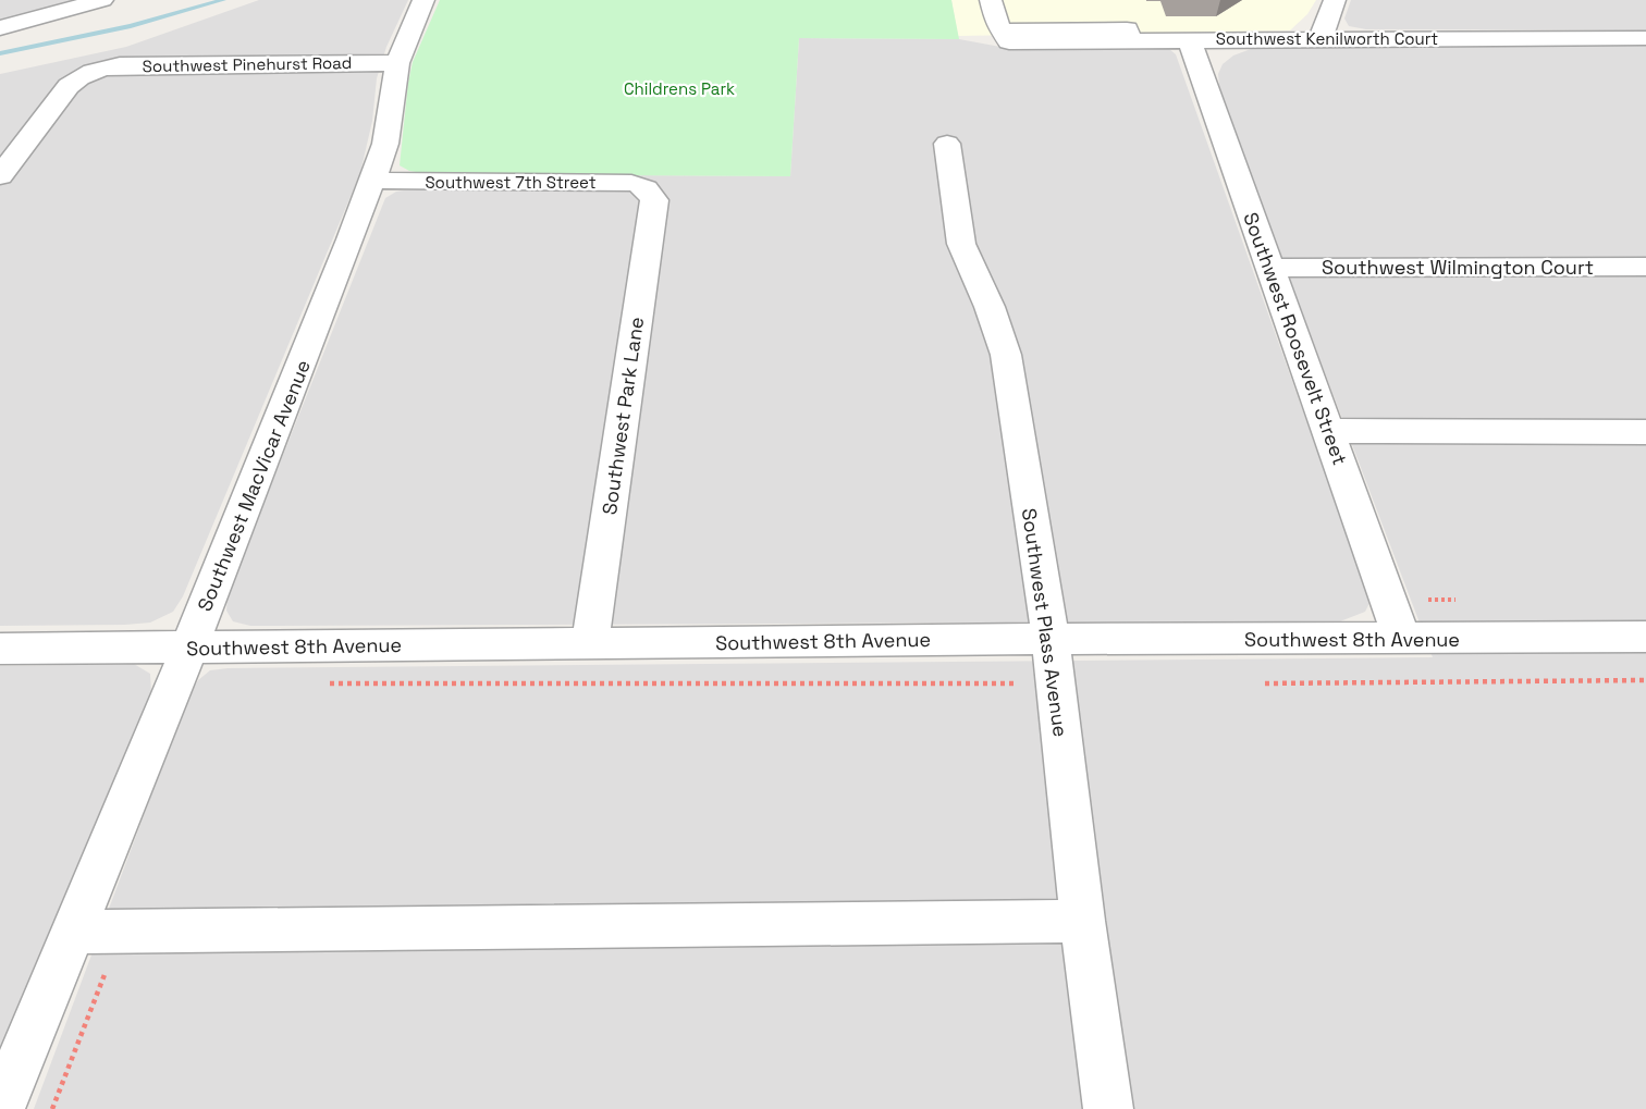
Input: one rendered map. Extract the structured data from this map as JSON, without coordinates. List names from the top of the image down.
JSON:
{
  "streets": {
    "street": [
      "Southwest Kenilworth Court",
      "Southwest Pinehurst Road",
      "Southwest 7th Street",
      "Southwest Wilmington Court",
      "Southwest Roosevelt Street",
      "Southwest Park Lane",
      "Southwest MacVicar Avenue",
      "Southwest Plass Avenue",
      "Southwest 8th Avenue"
    ]
  },
  "crossings": [
    ["Southwest Kenilworth Court", "Southwest Roosevelt Street"],
    ["Southwest Pinehurst Road", "Southwest MacVicar Avenue"],
    ["Southwest 7th Street", "Southwest Park Lane"],
    ["Southwest 7th Street", "Southwest MacVicar Avenue"],
    ["Southwest Wilmington Court", "Southwest Roosevelt Street"],
    ["Southwest Roosevelt Street", "Southwest 8th Avenue"],
    ["Southwest Park Lane", "Southwest 8th Avenue"],
    ["Southwest MacVicar Avenue", "Southwest 8th Avenue"],
    ["Southwest Plass Avenue", "Southwest 8th Avenue"]
  ],
  "parks": ["Childrens Park"]
}
